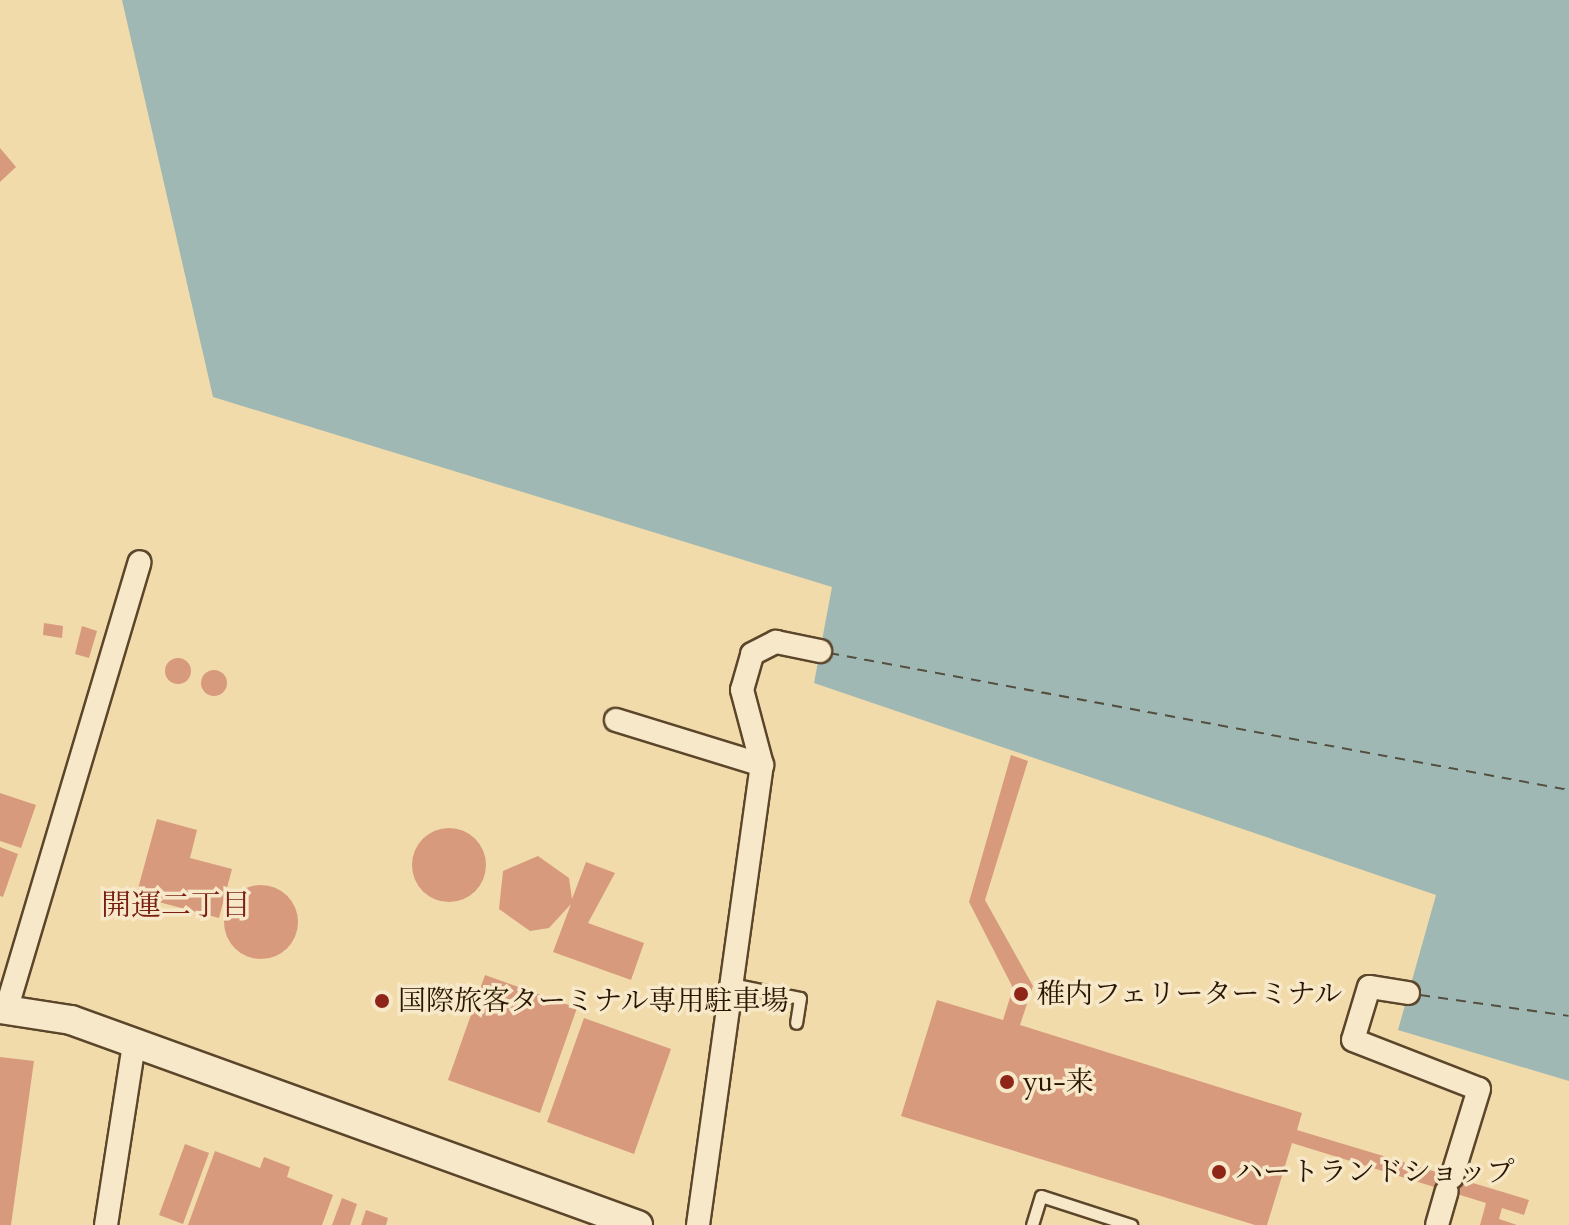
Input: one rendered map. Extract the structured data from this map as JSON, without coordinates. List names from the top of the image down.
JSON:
{
  "districts": ["開運二丁目"],
  "places": [
    "稚内フェリーターミナル",
    "国際旅客ターミナル専用駐車場",
    "yu-来",
    "ハートランドショップ"
  ]
}
